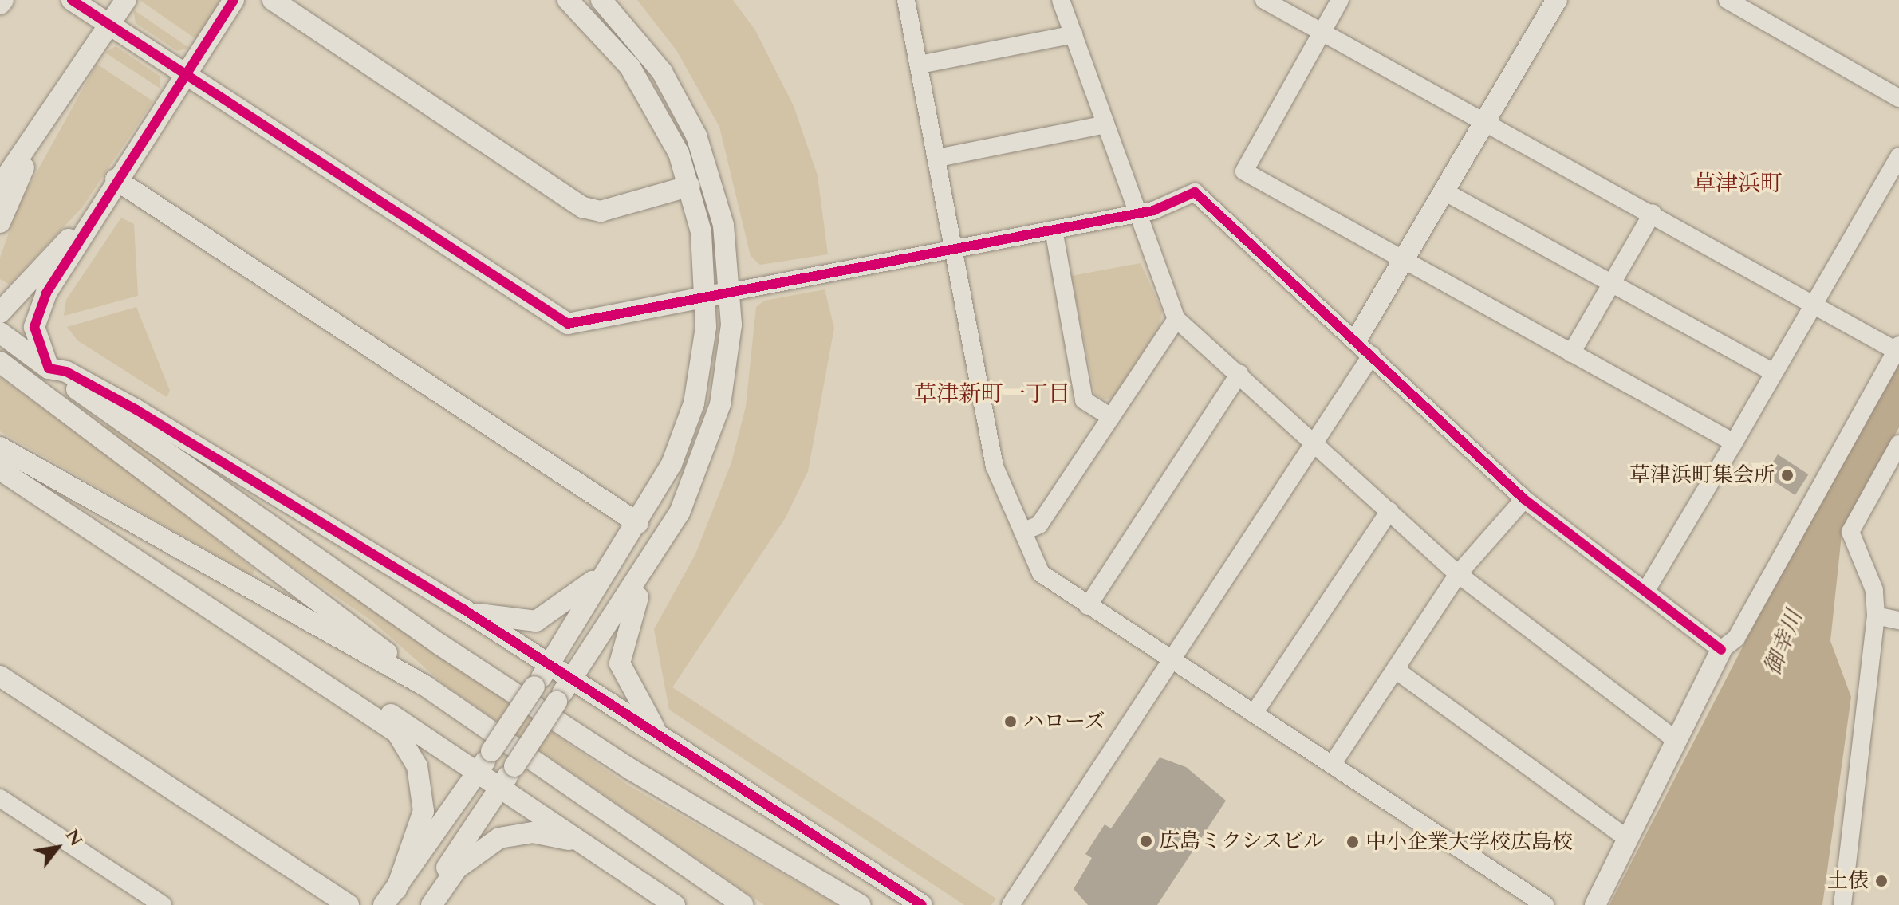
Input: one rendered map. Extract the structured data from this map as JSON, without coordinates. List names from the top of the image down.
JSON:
{
  "districts": ["草津浜町", "草津新町一丁目"],
  "water": ["御幸川"],
  "places": [
    "草津浜町集会所",
    "ハローズ",
    "広島ミクシスビル",
    "中小企業大学校広島校",
    "土俵"
  ],
  "north": "top right"
}
